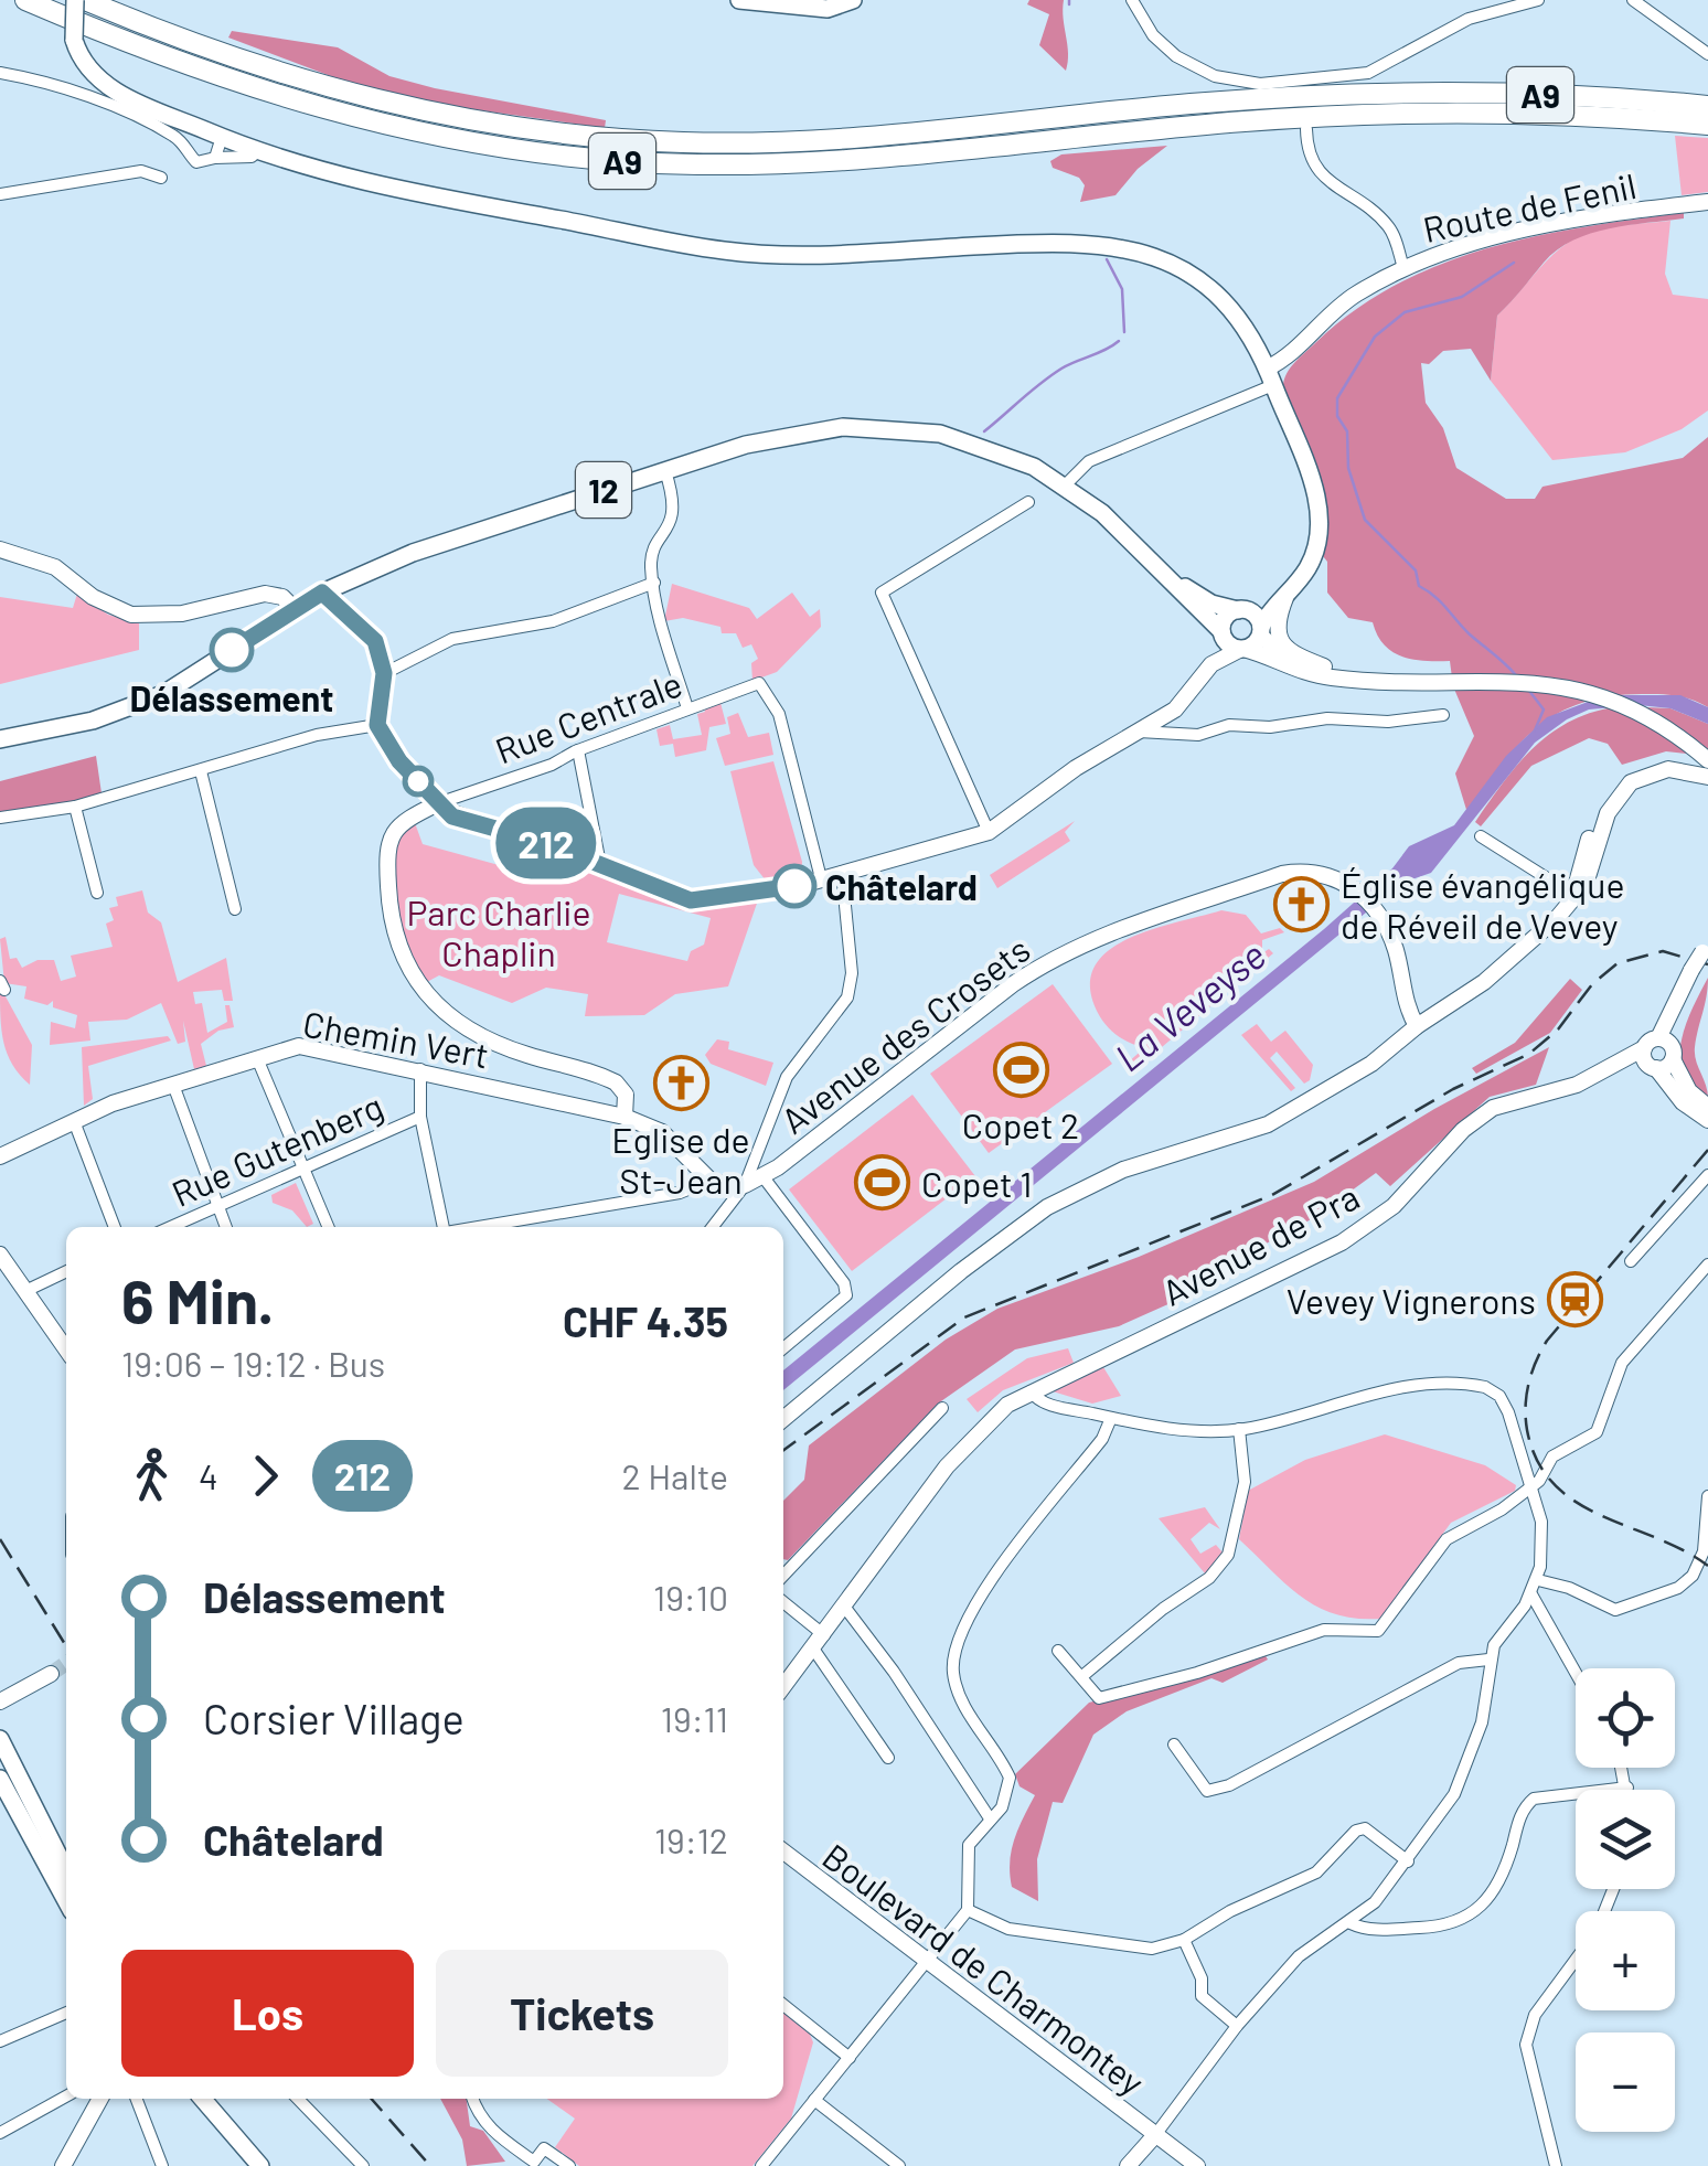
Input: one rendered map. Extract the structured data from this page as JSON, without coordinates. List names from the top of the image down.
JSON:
{
  "streets": {
    "highway": ["A9"],
    "main road": ["12"],
    "street": [
      "Route de Fenil",
      "Rue Centrale",
      "Avenue des Crosets",
      "Chemin Vert",
      "Rue Gutenberg",
      "Avenue de Pra",
      "Boulevard de Charmontey"
    ]
  },
  "water": ["La Veveyse"],
  "parks": ["Parc Charlie Chaplin"],
  "places": {
    "other": ["Délassement", "Châtelard"],
    "church": ["Église évangélique de Réveil de Vevey", "Eglise de St-Jean"],
    "sports": ["Copet 2", "Copet 1"],
    "station": ["Vevey Vignerons"]
  },
  "lines": ["bus line 212"],
  "page": {
    "on_map": "212",
    "heading": ["6 Min.", "19:06 – 19:12 · Bus", "CHF 4.35"],
    "legs": ["4", "212", "2 Halte"],
    "list": [
      {
        "name": "Délassement",
        "value": "19:10"
      },
      {
        "name": "Corsier Village",
        "value": "19:11"
      },
      {
        "name": "Châtelard",
        "value": "19:12"
      }
    ],
    "map_buttons": ["+", "−"],
    "buttons": ["Los", "Tickets"]
  }
}
